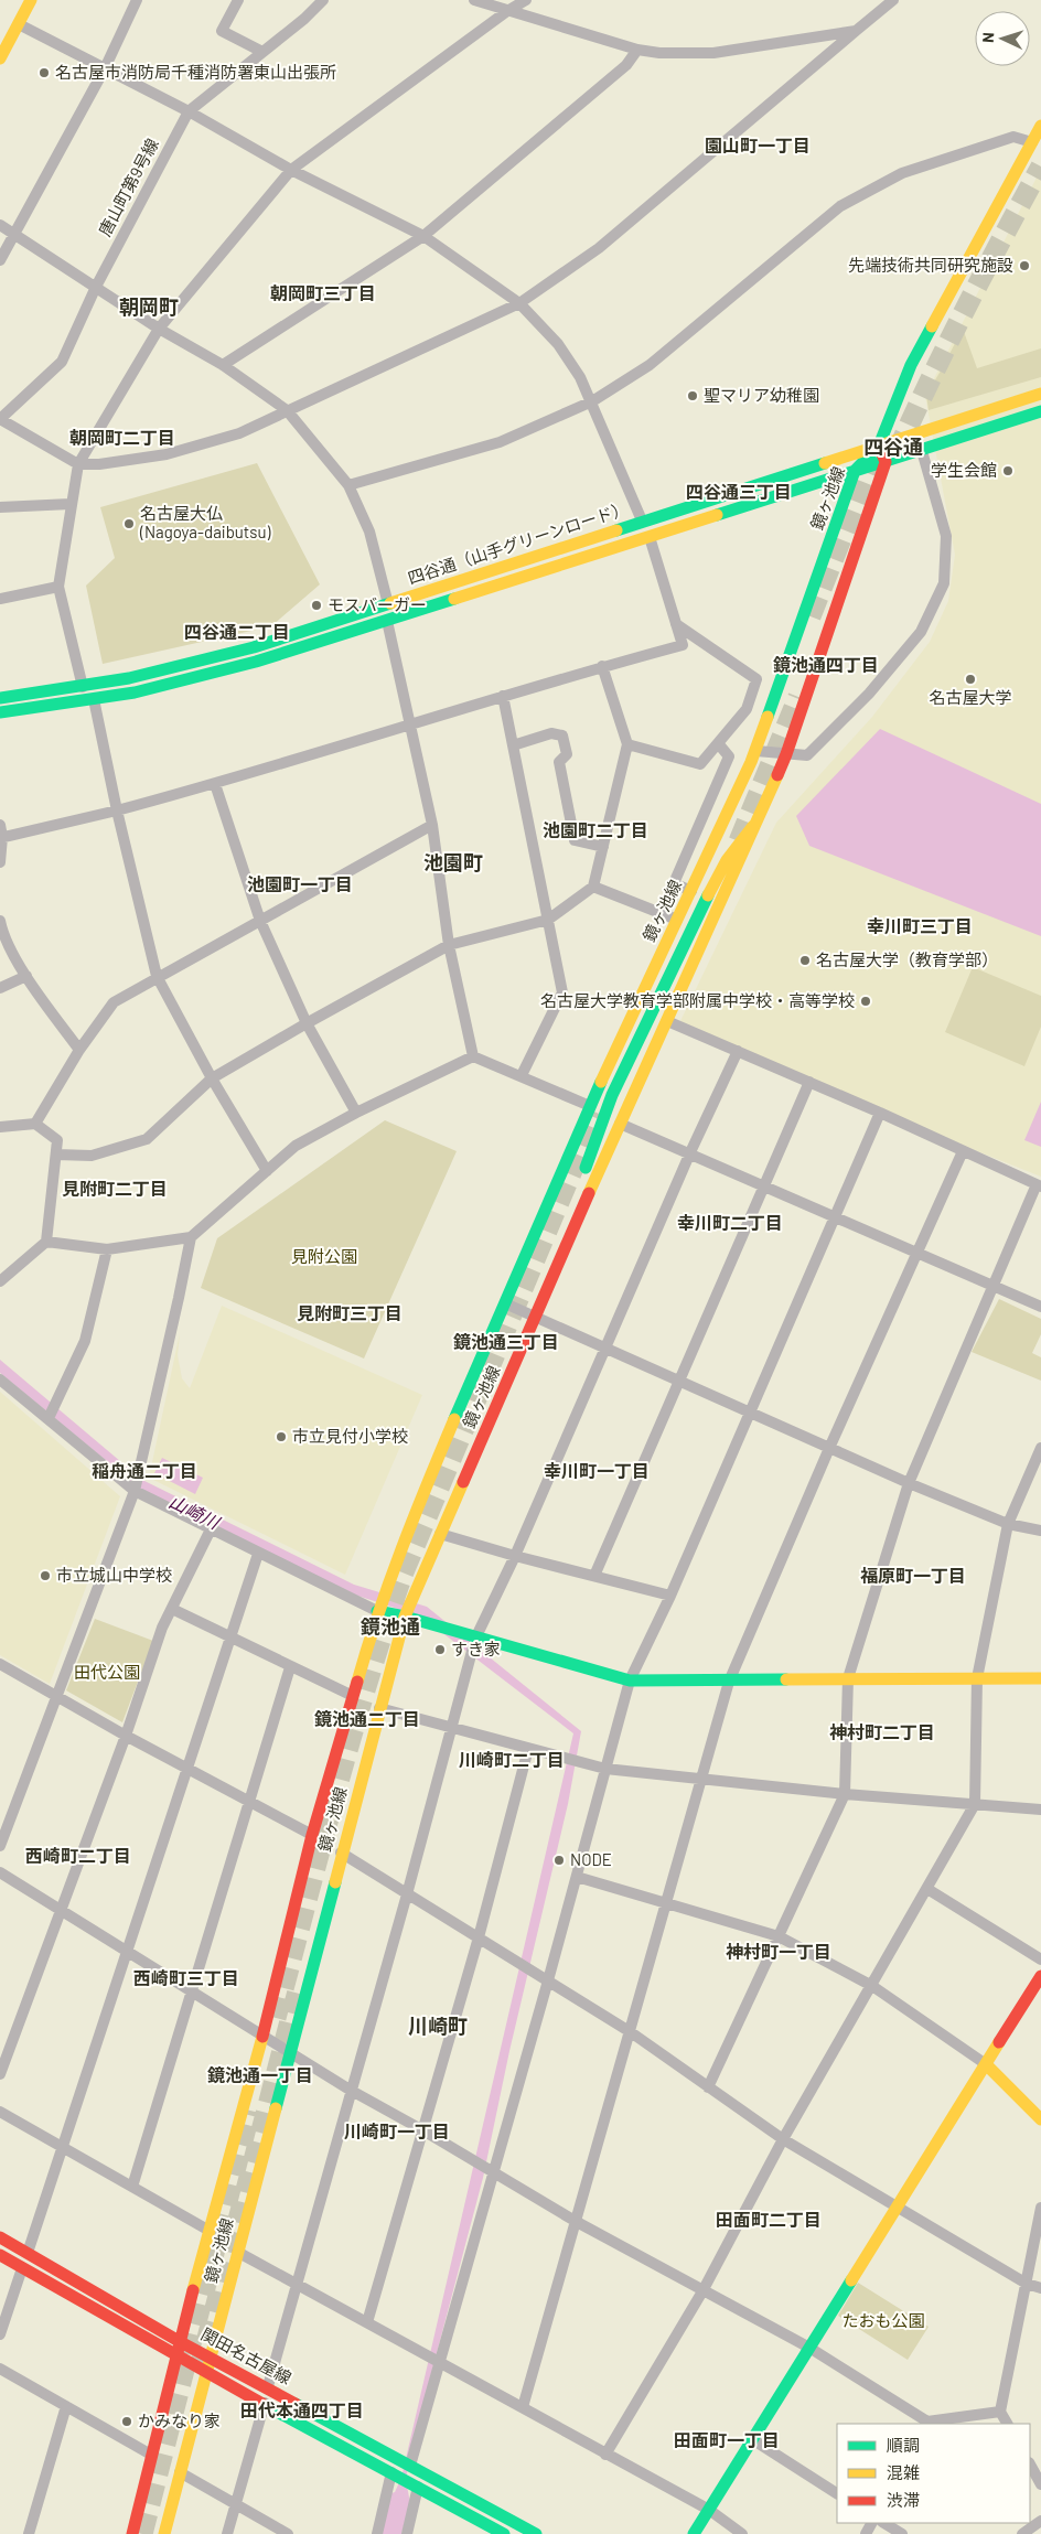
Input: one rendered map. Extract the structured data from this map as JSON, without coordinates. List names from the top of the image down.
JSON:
{
  "streets": {
    "main road": ["鏡ヶ池線", "四谷通（山手グリーンロード）", "関田名古屋線"],
    "street": ["唐山町第9号線"]
  },
  "crossings": [
    ["鏡ヶ池線", "四谷通（山手グリーンロード）"],
    ["鏡ヶ池線", "関田名古屋線"]
  ],
  "districts": [
    "園山町一丁目",
    "朝岡町三丁目",
    "朝岡町",
    "朝岡町二丁目",
    "四谷通",
    "四谷通三丁目",
    "四谷通二丁目",
    "鏡池通四丁目",
    "池園町二丁目",
    "池園町",
    "池園町一丁目",
    "幸川町三丁目",
    "見附町二丁目",
    "幸川町二丁目",
    "見附町三丁目",
    "鏡池通三丁目",
    "稲舟通二丁目",
    "幸川町一丁目",
    "福原町一丁目",
    "鏡池通",
    "鏡池通二丁目",
    "神村町二丁目",
    "川崎町二丁目",
    "西崎町二丁目",
    "神村町一丁目",
    "西崎町三丁目",
    "川崎町",
    "鏡池通一丁目",
    "川崎町一丁目",
    "田面町二丁目",
    "田代本通四丁目",
    "田面町一丁目"
  ],
  "water": ["山崎川"],
  "parks": ["見附公園", "田代公園", "たおも公園"],
  "places": [
    "名古屋市消防局千種消防署東山出張所",
    "先端技術共同研究施設",
    "聖マリア幼稚園",
    "学生会館",
    "名古屋大仏 (Nagoya-daibutsu)",
    "モスバーガー",
    "名古屋大学",
    "名古屋大学（教育学部）",
    "名古屋大学教育学部附属中学校・高等学校",
    "市立見付小学校",
    "市立城山中学校",
    "すき家",
    "NODE",
    "かみなり家"
  ],
  "legend": ["順調", "混雑", "渋滞"],
  "north": "left"
}
